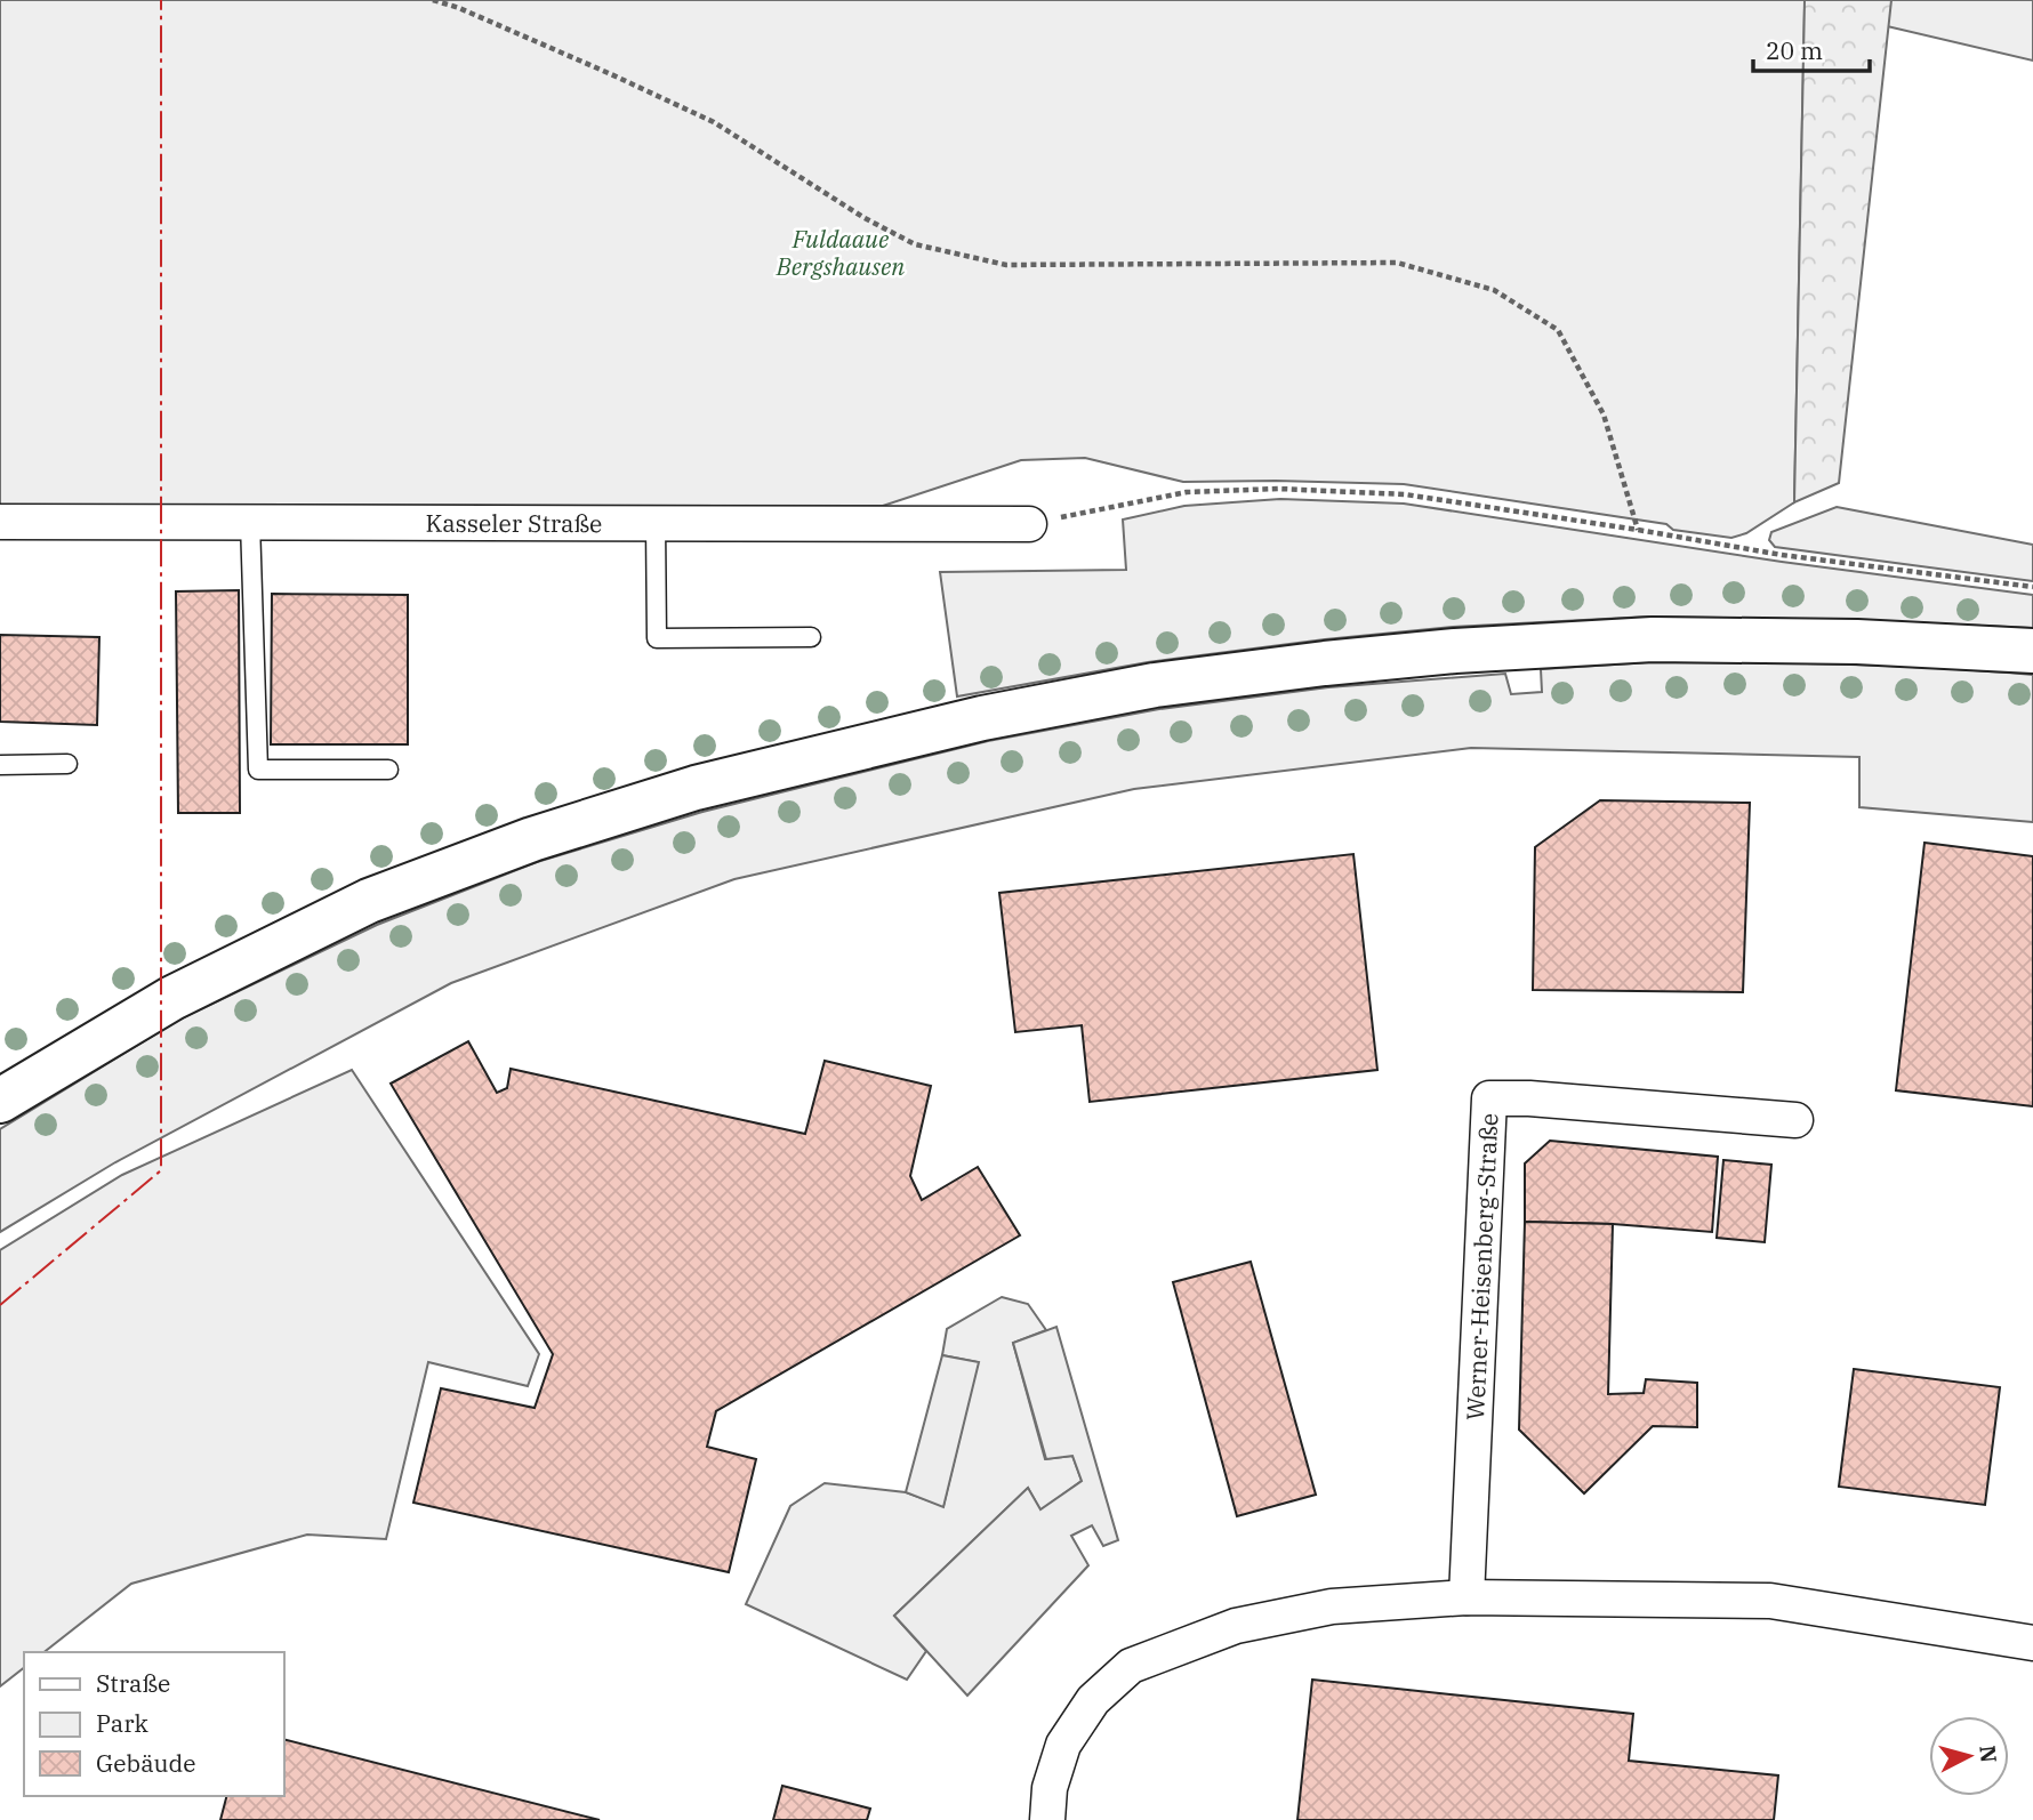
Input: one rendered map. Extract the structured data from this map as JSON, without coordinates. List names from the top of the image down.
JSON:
{
  "streets": {
    "street": ["Kasseler Straße", "Werner-Heisenberg-Straße"]
  },
  "parks": ["Fuldaaue Bergshausen"],
  "legend": ["Straße", "Park", "Gebäude"],
  "scale_bar": "20 m",
  "north": "right"
}
